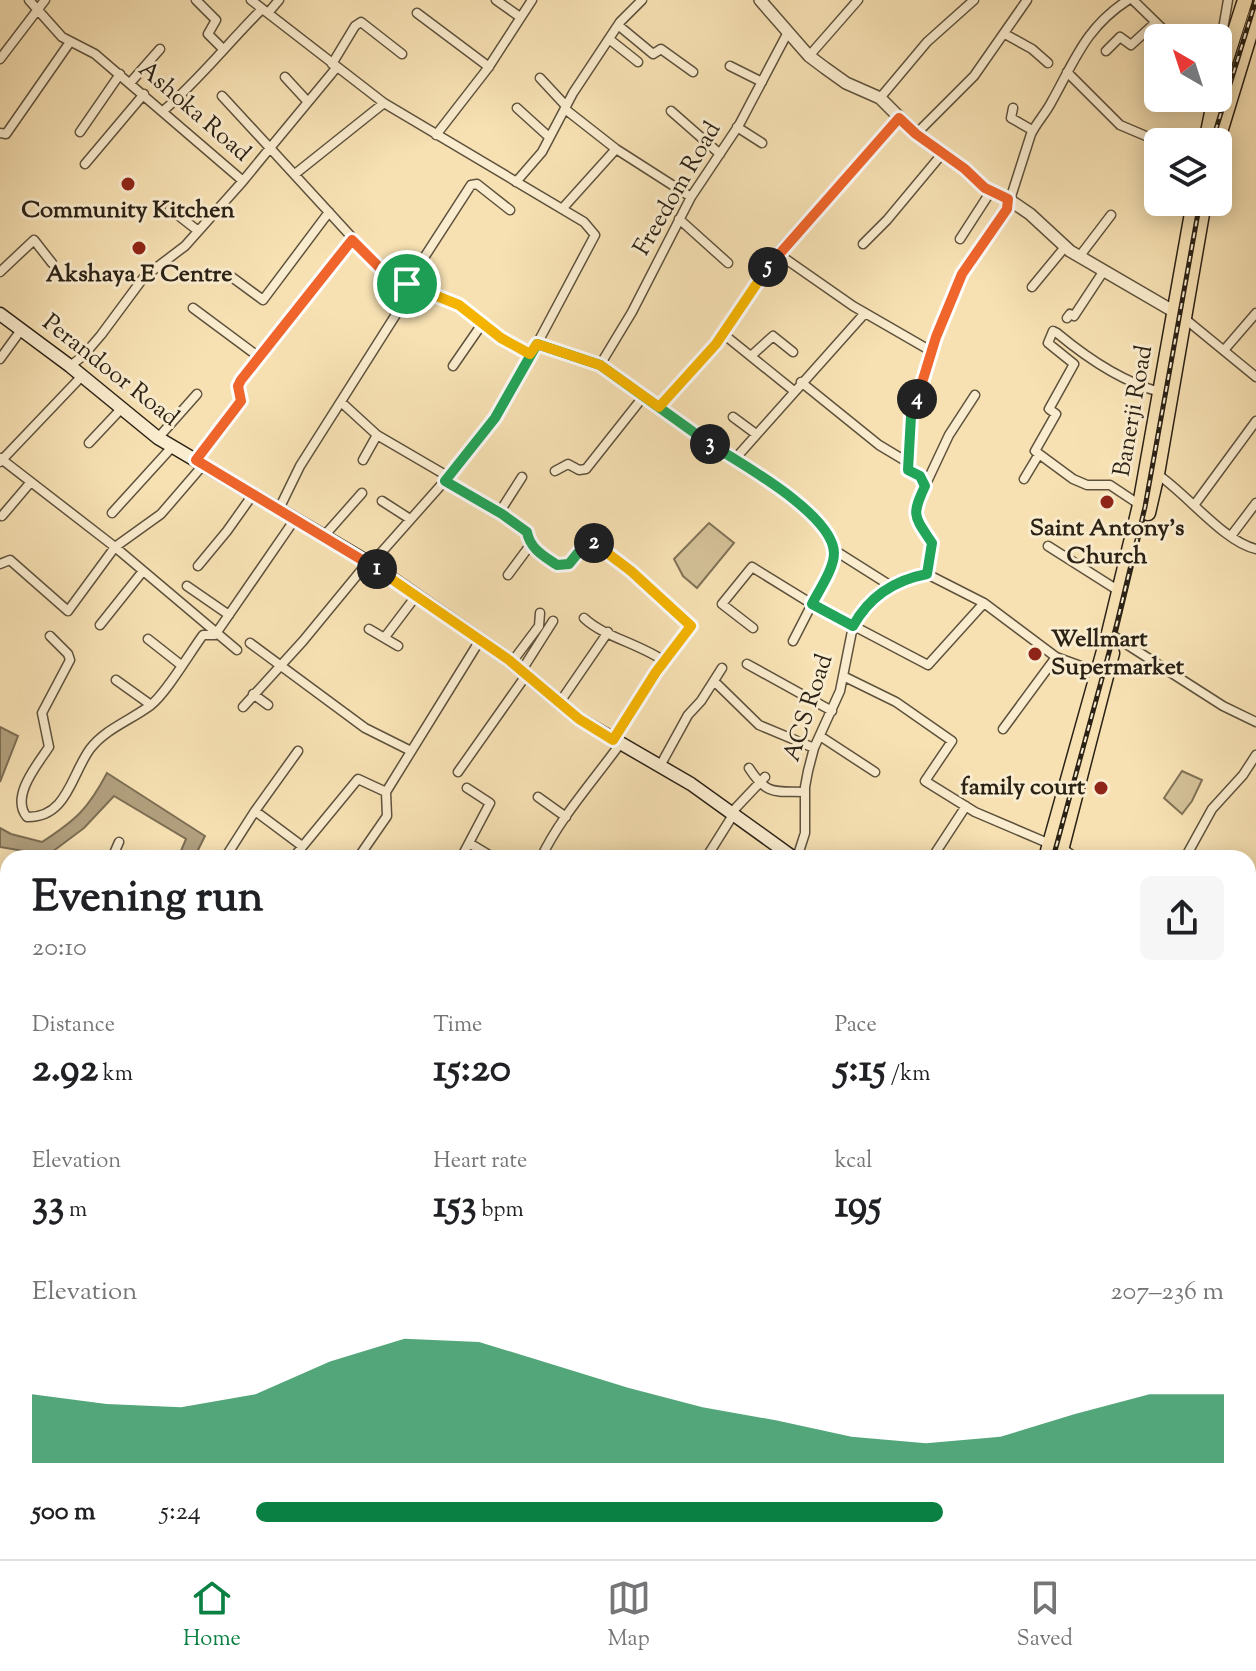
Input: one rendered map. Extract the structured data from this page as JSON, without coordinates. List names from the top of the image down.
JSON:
{
  "streets": {
    "main road": ["Perandoor Road", "Banerji Road"],
    "street": ["Ashoka Road", "Freedom Road", "ACS Road"]
  },
  "places": [
    "Community Kitchen",
    "Akshaya E Centre",
    "Saint Antony's Church",
    "Wellmart Supermarket",
    "family court"
  ],
  "north": "top left",
  "page": {
    "pins": [
      "5",
      "4",
      "3",
      "2",
      "1"
    ],
    "heading": ["Evening run", "20:10"],
    "stats": [
      ["Distance", "2.92 km"],
      ["Time", "15:20"],
      ["Pace", "5:15 /km"],
      ["Elevation", "33 m"],
      ["Heart rate", "153 bpm"],
      ["kcal", "195"]
    ],
    "chart": ["Elevation", "207–236 m"],
    "list": [
      {
        "name": "500 m",
        "note": "5:24"
      }
    ],
    "tabs": ["Home", "Map", "Saved"]
  }
}
